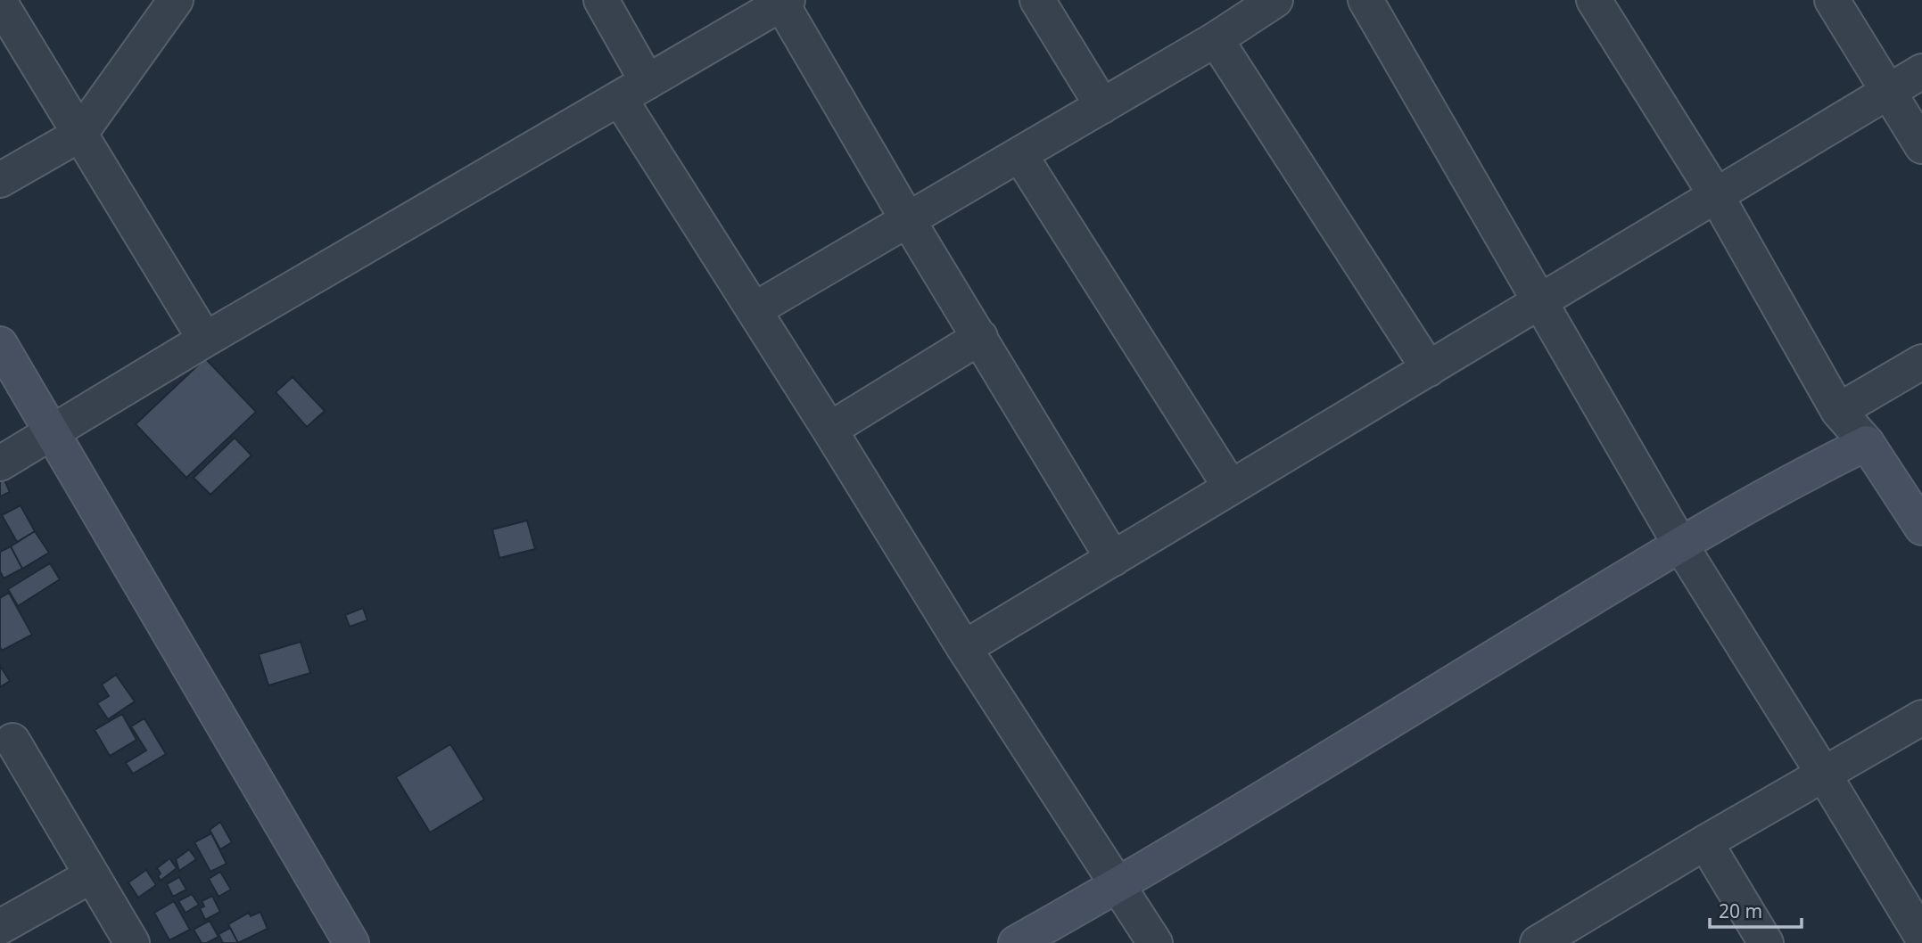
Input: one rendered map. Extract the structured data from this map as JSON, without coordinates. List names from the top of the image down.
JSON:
{
  "scale_bar": "20 m"
}
